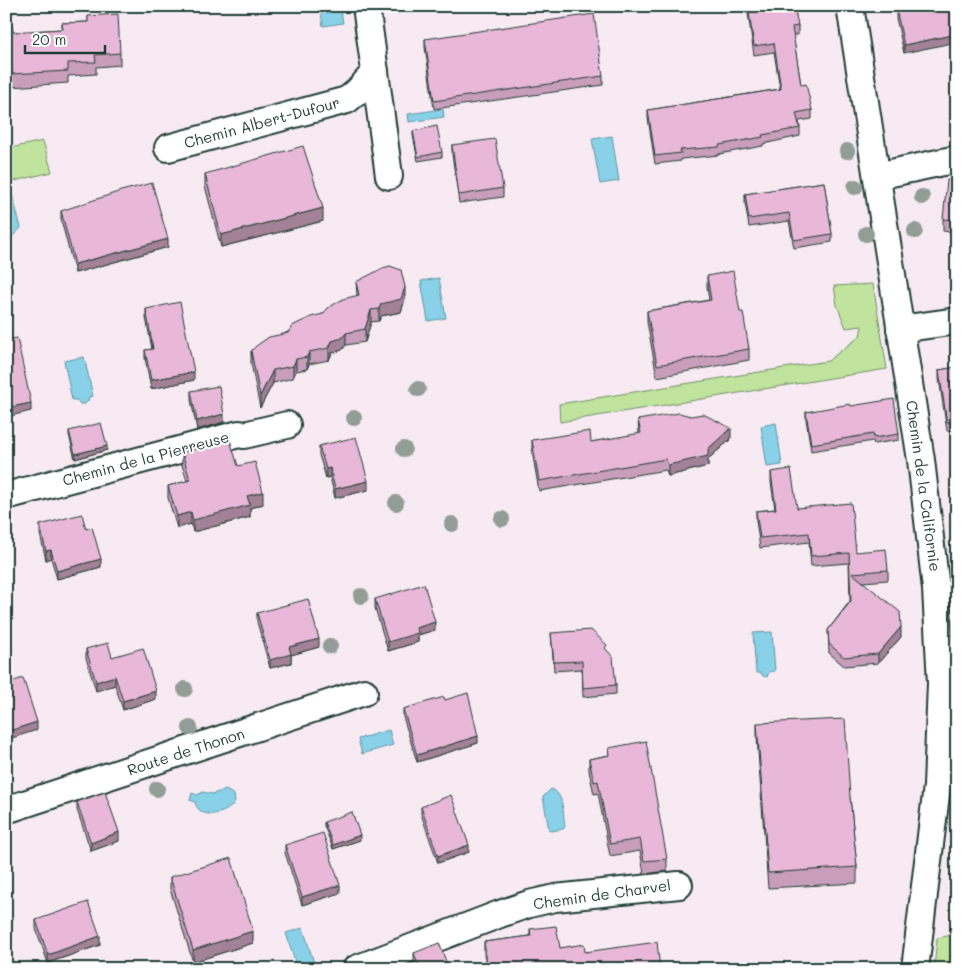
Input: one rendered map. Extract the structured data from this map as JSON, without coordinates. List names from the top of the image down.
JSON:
{
  "streets": {
    "street": [
      "Chemin Albert-Dufour",
      "Chemin de la Pierreuse",
      "Chemin de la Californie",
      "Route de Thonon",
      "Chemin de Charvel"
    ]
  },
  "scale_bar": "20 m"
}
